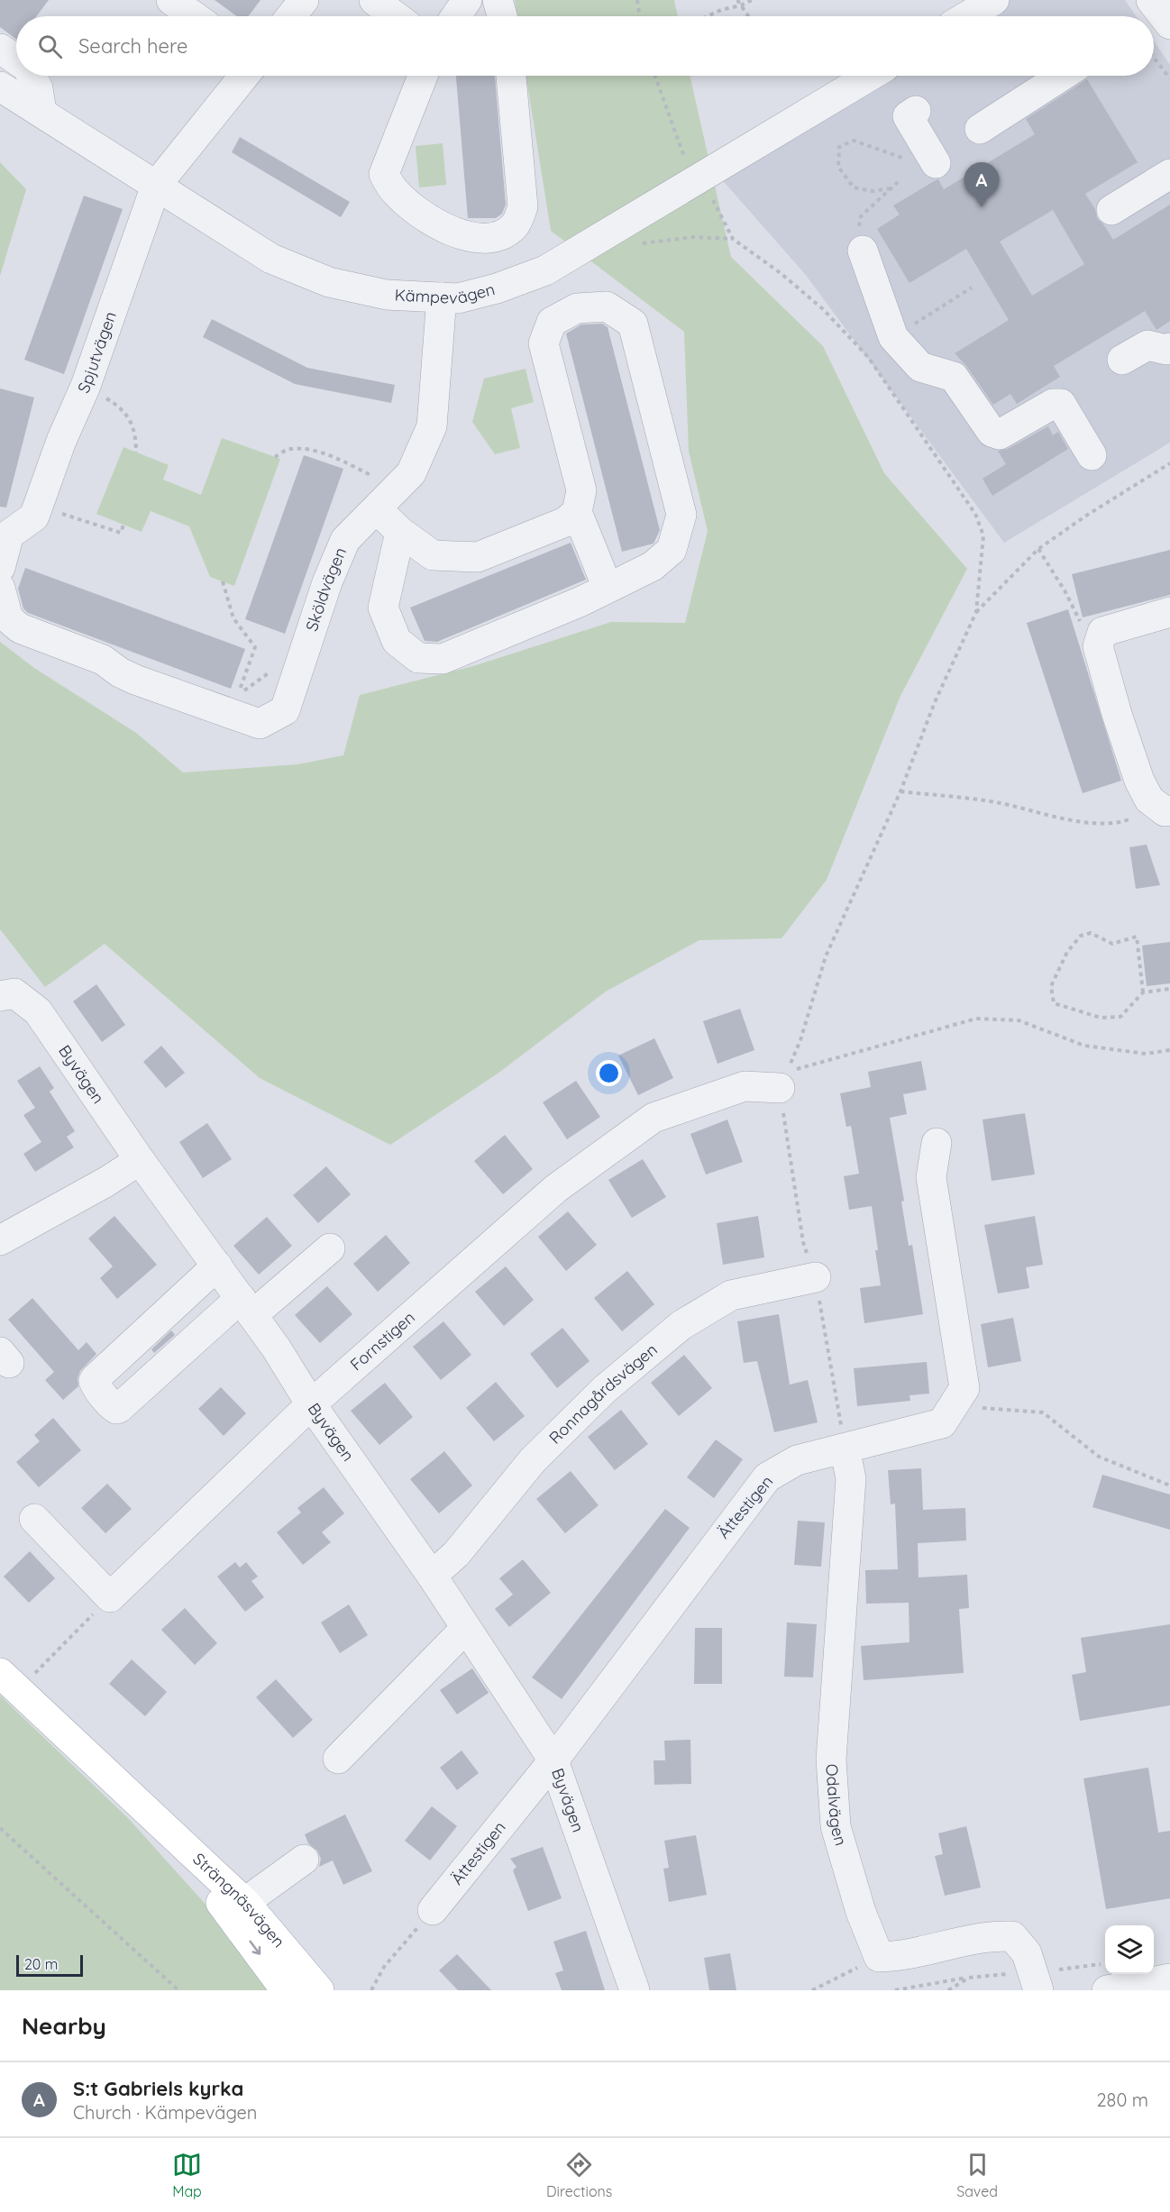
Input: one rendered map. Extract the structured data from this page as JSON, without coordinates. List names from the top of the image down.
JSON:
{
  "streets": {
    "main road": ["Strängnäsvägen"],
    "street": [
      "Kämpevägen",
      "Spjutvägen",
      "Sköldvägen",
      "Byvägen",
      "Fornstigen",
      "Ronnagårdsvägen",
      "Ättestigen",
      "Odalvägen"
    ]
  },
  "crossings": [
    ["Kämpevägen", "Spjutvägen"],
    ["Kämpevägen", "Sköldvägen"],
    ["Byvägen", "Fornstigen"],
    ["Byvägen", "Ronnagårdsvägen"],
    ["Byvägen", "Ättestigen"],
    ["Ättestigen", "Odalvägen"]
  ],
  "scale_bar": "20 m",
  "page": {
    "search": "Search here",
    "pins": "A",
    "scale": "20 m",
    "heading": "Nearby",
    "list": [
      {
        "mark": "A",
        "name": "S:t Gabriels kyrka",
        "note": "Church · Kämpevägen",
        "value": "280 m"
      }
    ],
    "nav": ["Map", "Directions", "Saved"]
  }
}
